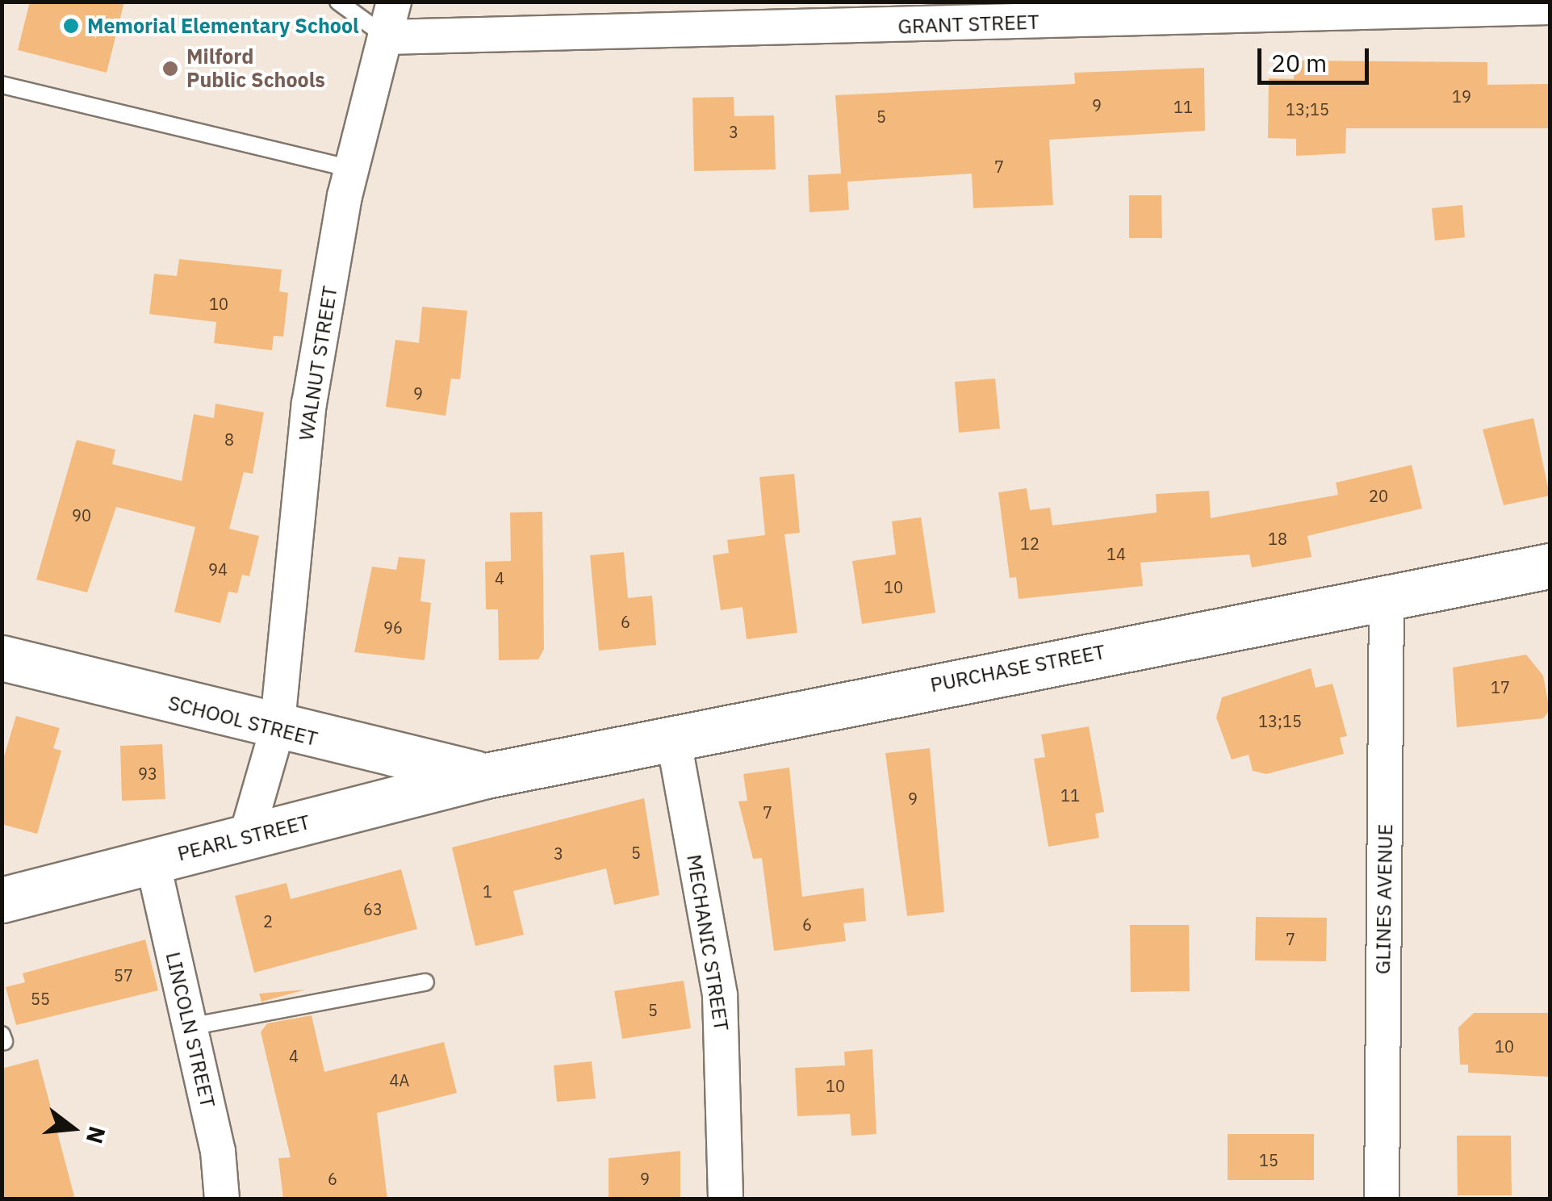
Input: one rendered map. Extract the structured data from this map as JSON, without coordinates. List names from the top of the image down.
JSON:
{
  "streets": {
    "main road": ["PURCHASE STREET", "SCHOOL STREET", "PEARL STREET"],
    "street": [
      "GRANT STREET",
      "WALNUT STREET",
      "GLINES AVENUE",
      "MECHANIC STREET",
      "LINCOLN STREET"
    ]
  },
  "crossings": [
    ["GRANT STREET", "WALNUT STREET"],
    ["WALNUT STREET", "SCHOOL STREET"],
    ["WALNUT STREET", "PEARL STREET"],
    ["PURCHASE STREET", "SCHOOL STREET"],
    ["PURCHASE STREET", "PEARL STREET"],
    ["PURCHASE STREET", "GLINES AVENUE"],
    ["PURCHASE STREET", "MECHANIC STREET"],
    ["SCHOOL STREET", "PEARL STREET"],
    ["PEARL STREET", "LINCOLN STREET"]
  ],
  "places": ["Memorial Elementary School", "Milford Public Schools"],
  "house_numbers": [
    "19",
    "9",
    "11",
    "13;15",
    "5",
    "3",
    "7",
    "10",
    "9",
    "8",
    "20",
    "90",
    "18",
    "12",
    "14",
    "94",
    "4",
    "10",
    "6",
    "96",
    "17",
    "13;15",
    "93",
    "11",
    "9",
    "7",
    "5",
    "3",
    "1",
    "63",
    "2",
    "6",
    "7",
    "57",
    "55",
    "5",
    "10",
    "4",
    "4A",
    "10",
    "15",
    "6",
    "9"
  ],
  "scale_bar": "20 m",
  "north": "right"
}
